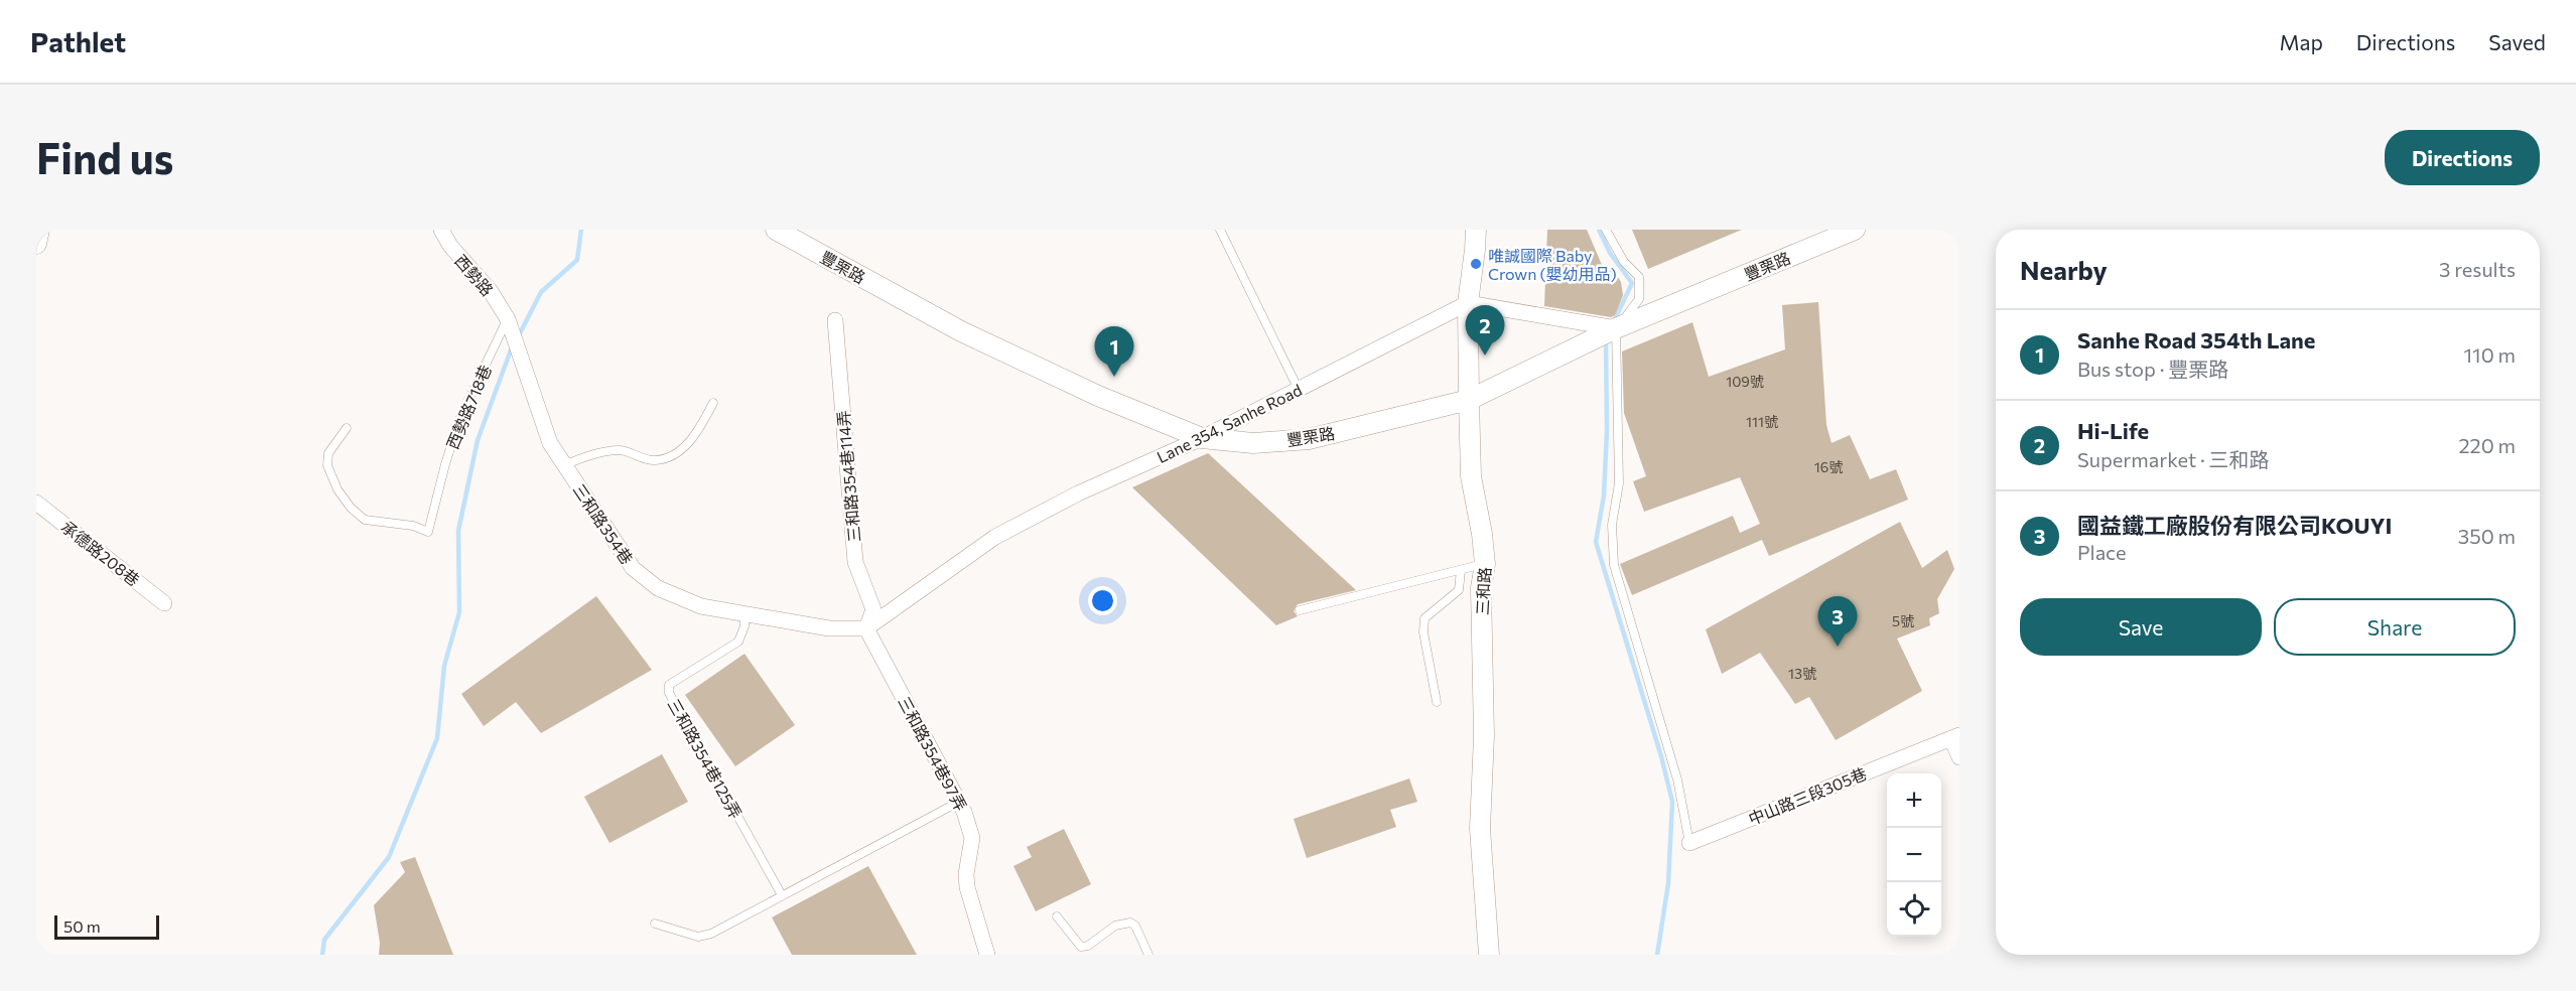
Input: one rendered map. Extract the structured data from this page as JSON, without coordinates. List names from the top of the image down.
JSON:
{
  "streets": {
    "street": [
      "豐栗路",
      "西勢路",
      "Lane 354, Sanhe Road",
      "三和路354巷114弄",
      "三和路354巷",
      "承德路208巷",
      "三和路",
      "三和路354巷97弄",
      "中山路三段305巷"
    ],
    "lane": ["西勢路718巷", "三和路354巷125弄"]
  },
  "crossings": [
    ["豐栗路", "Lane 354, Sanhe Road"],
    ["豐栗路", "三和路"],
    ["西勢路", "西勢路718巷"],
    ["西勢路", "三和路354巷"],
    ["西勢路718巷", "三和路354巷"],
    ["Lane 354, Sanhe Road", "三和路354巷114弄"],
    ["Lane 354, Sanhe Road", "三和路354巷"],
    ["Lane 354, Sanhe Road", "三和路"],
    ["Lane 354, Sanhe Road", "三和路354巷97弄"],
    ["三和路354巷114弄", "三和路354巷"],
    ["三和路354巷114弄", "三和路354巷97弄"],
    ["三和路354巷", "三和路354巷97弄"],
    ["三和路354巷", "三和路354巷125弄"]
  ],
  "places": ["唯誠國際 Baby Crown (嬰幼用品)"],
  "house_numbers": [
    "109號",
    "111號",
    "16號",
    "5號",
    "13號"
  ],
  "scale_bar": "50 m",
  "page": {
    "header": "Pathlet",
    "nav": ["Map", "Directions", "Saved"],
    "buttons": [
      "Directions",
      ["Save", "Share"]
    ],
    "title": "Find us",
    "heading": ["Nearby", "3 results"],
    "pins": ["2", "1", "3"],
    "list": [
      {
        "mark": "1",
        "name": "Sanhe Road 354th Lane",
        "note": "Bus stop · 豐栗路",
        "value": "110 m"
      },
      {
        "mark": "2",
        "name": "Hi-Life",
        "note": "Supermarket · 三和路",
        "value": "220 m"
      },
      {
        "mark": "3",
        "name": "國益鐵工廠股份有限公司KOUYI",
        "note": "Place",
        "value": "350 m"
      }
    ],
    "map_buttons": ["+", "−"],
    "scale": "50 m"
  }
}
